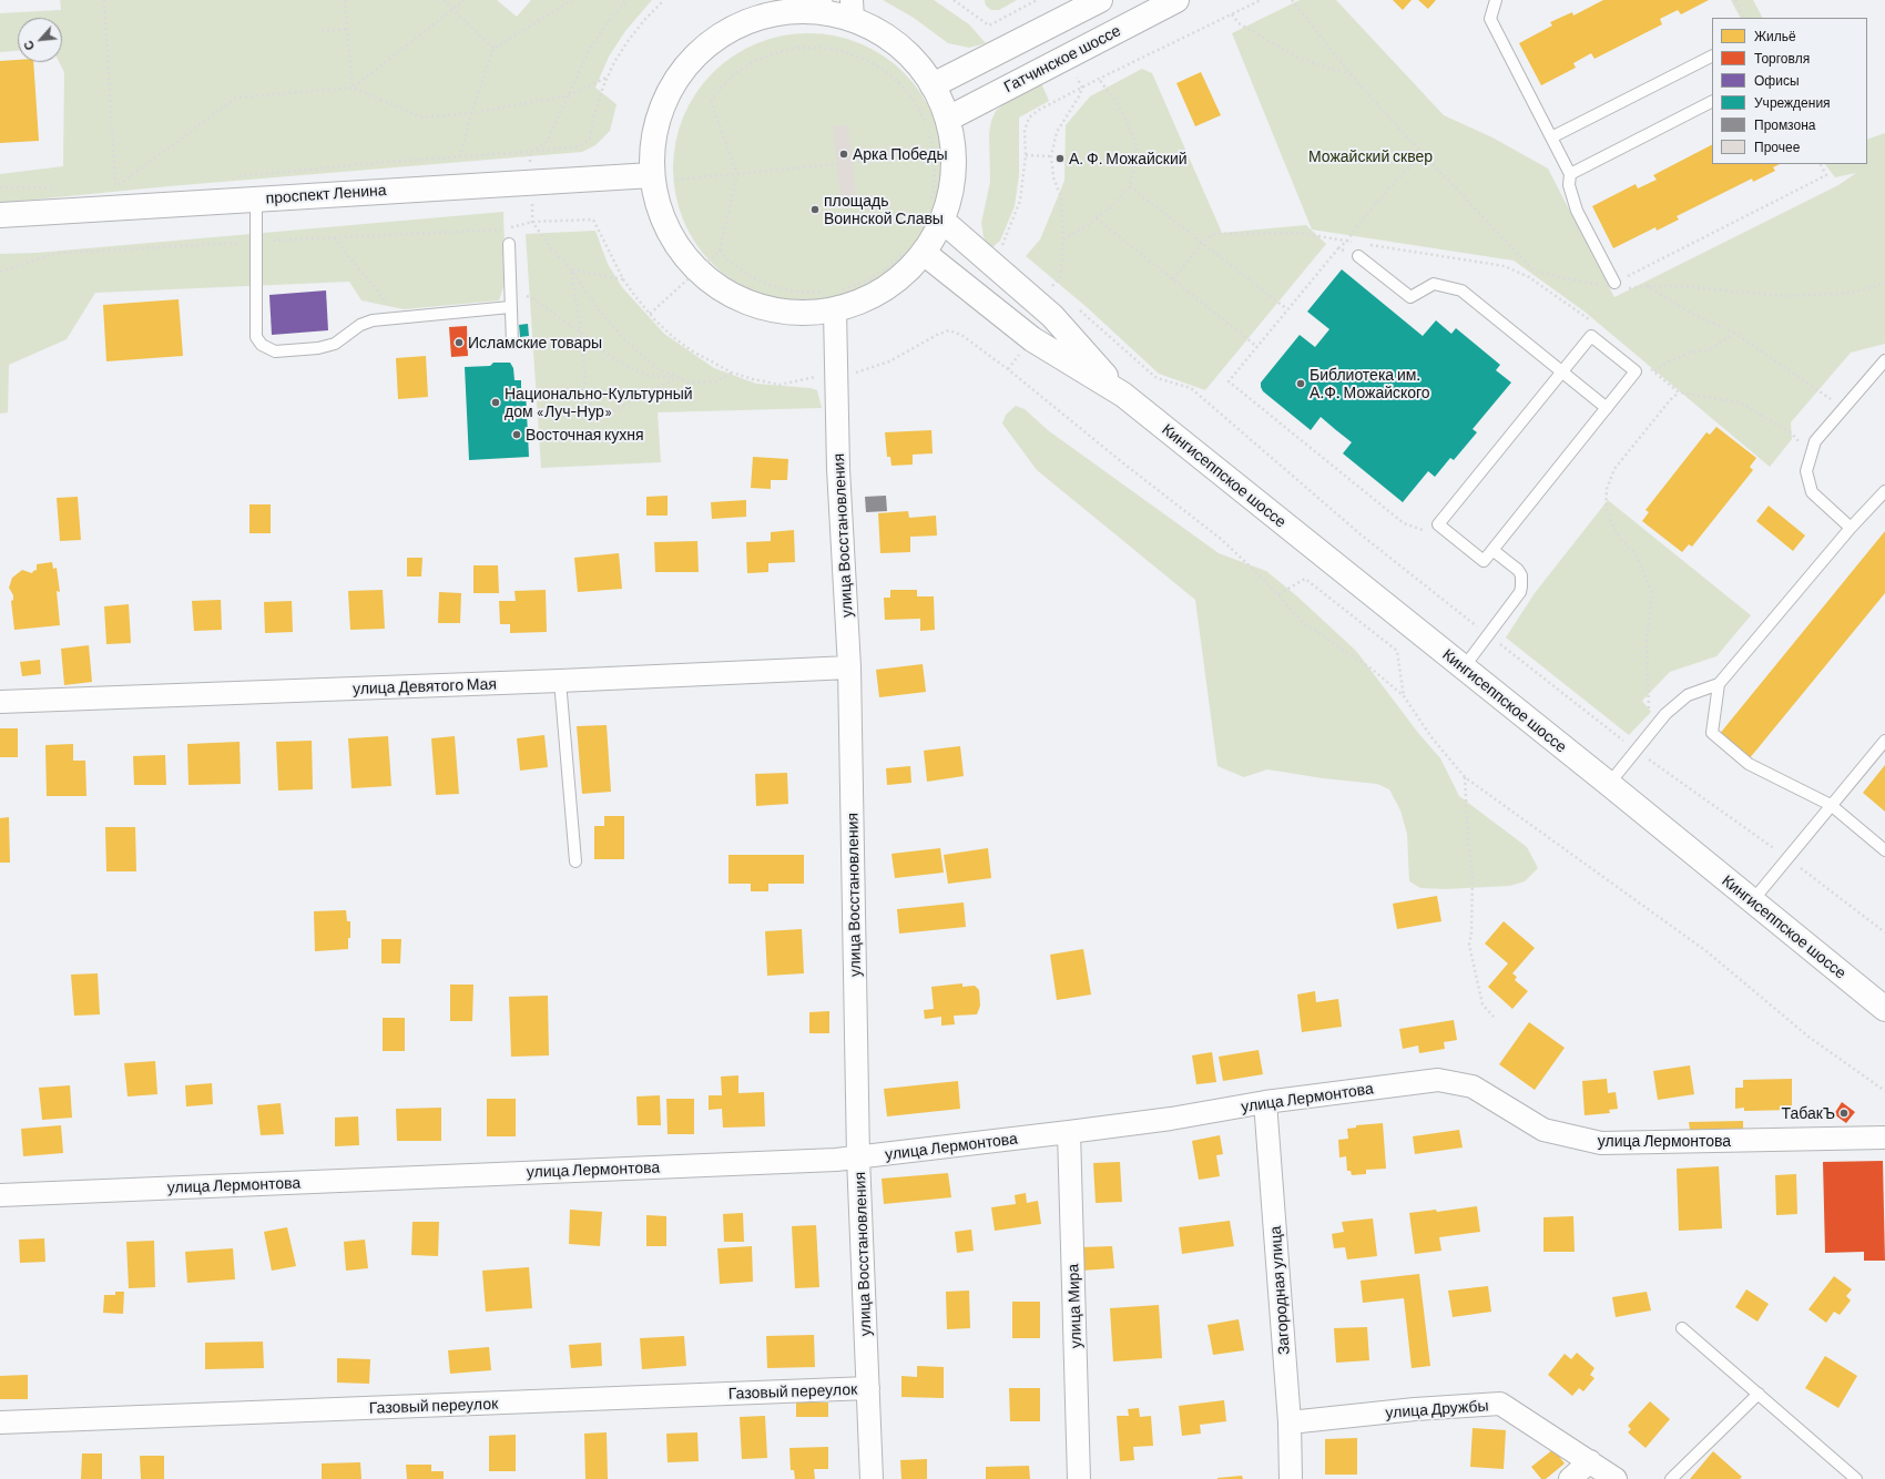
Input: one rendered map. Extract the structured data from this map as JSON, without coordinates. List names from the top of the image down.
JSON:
{
  "streets": {
    "main road": ["Гатчинское шоссе", "проспект Ленина", "Кингисеппское шоссе"],
    "street": [
      "улица Восстановления",
      "улица Девятого Мая",
      "улица Лермонтова",
      "Загородная улица",
      "улица Мира",
      "Газовый переулок",
      "улица Дружбы"
    ]
  },
  "crossings": [
    ["улица Восстановления", "улица Девятого Мая"],
    ["улица Восстановления", "улица Лермонтова"],
    ["улица Восстановления", "Газовый переулок"],
    ["улица Лермонтова", "Загородная улица"],
    ["улица Лермонтова", "улица Мира"],
    ["Загородная улица", "улица Дружбы"]
  ],
  "parks": ["Можайский сквер"],
  "places": [
    "Арка Победы",
    "А. Ф. Можайский",
    "площадь Воинской Славы",
    "Исламские товары",
    "Библиотека им. А.Ф. Можайского",
    "Национально-Культурный дом «Луч-Нур»",
    "Восточная кухня",
    "ТабакЪ"
  ],
  "legend": [
    "Жильё",
    "Торговля",
    "Офисы",
    "Учреждения",
    "Промзона",
    "Прочее"
  ],
  "north": "bottom left"
}
